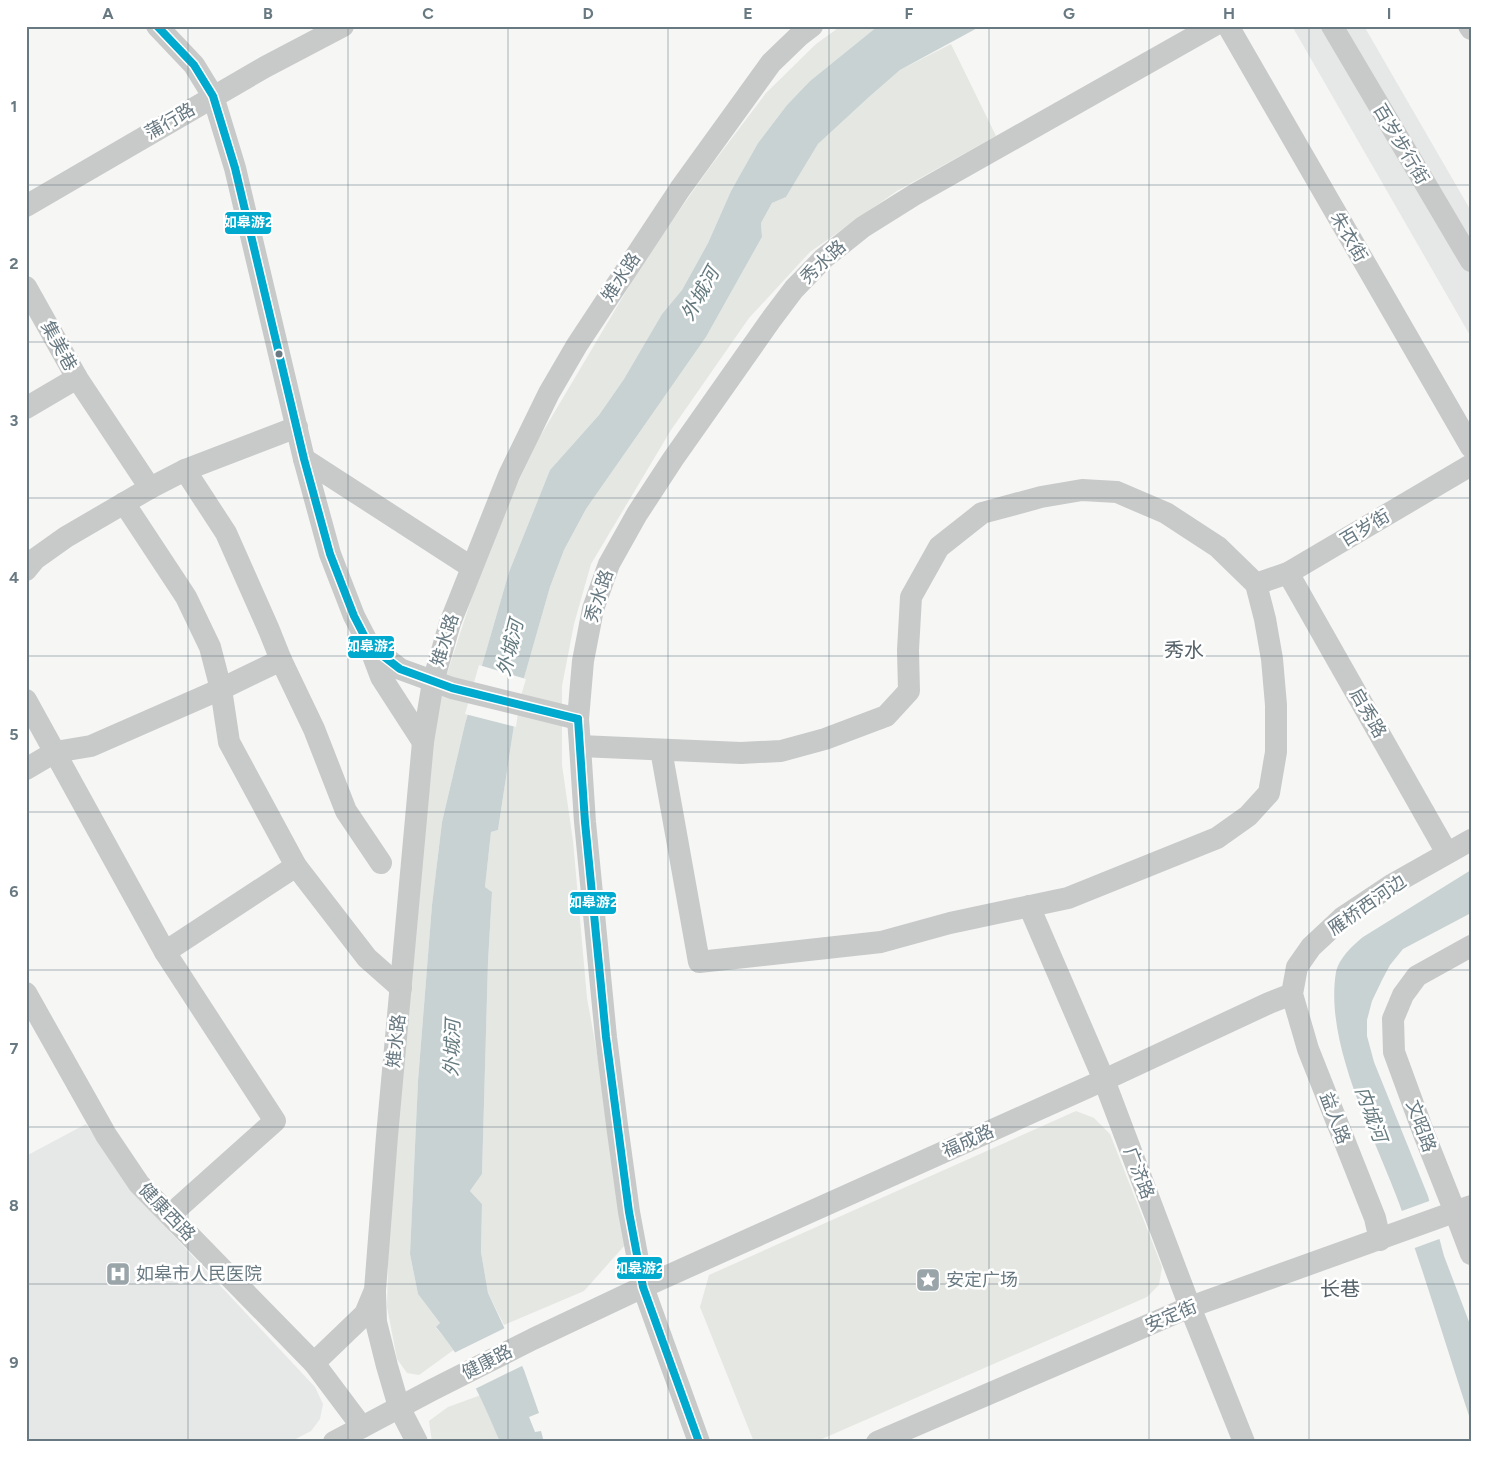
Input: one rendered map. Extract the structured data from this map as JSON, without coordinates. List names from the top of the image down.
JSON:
{
  "streets": {
    "street": [
      "蒲行路",
      "百岁步行街",
      "朱衣街",
      "秀水路",
      "雉水路",
      "集美巷",
      "百岁街",
      "启秀路",
      "雁桥西河边",
      "益人路",
      "文昭路",
      "福成路",
      "广济路",
      "健康西路",
      "安定街",
      "健康路"
    ]
  },
  "crossings": [
    ["秀水路", "福成路"],
    ["秀水路", "健康路"],
    ["雉水路", "健康西路"],
    ["百岁街", "启秀路"],
    ["启秀路", "雁桥西河边"],
    ["雁桥西河边", "益人路"],
    ["雁桥西河边", "福成路"],
    ["益人路", "福成路"],
    ["益人路", "安定街"],
    ["文昭路", "安定街"],
    ["福成路", "广济路"],
    ["福成路", "健康路"],
    ["广济路", "安定街"],
    ["健康西路", "健康路"]
  ],
  "districts": ["秀水", "长巷"],
  "water": ["外城河", "内城河"],
  "places": {
    "hospital": ["如皋市人民医院"],
    "place": ["安定广场"]
  },
  "lines": ["transit line 如皋游2"],
  "grid": {
    "columns": [
      "A",
      "B",
      "C",
      "D",
      "E",
      "F",
      "G",
      "H",
      "I"
    ],
    "rows": [
      "1",
      "2",
      "3",
      "4",
      "5",
      "6",
      "7",
      "8",
      "9"
    ]
  }
}
